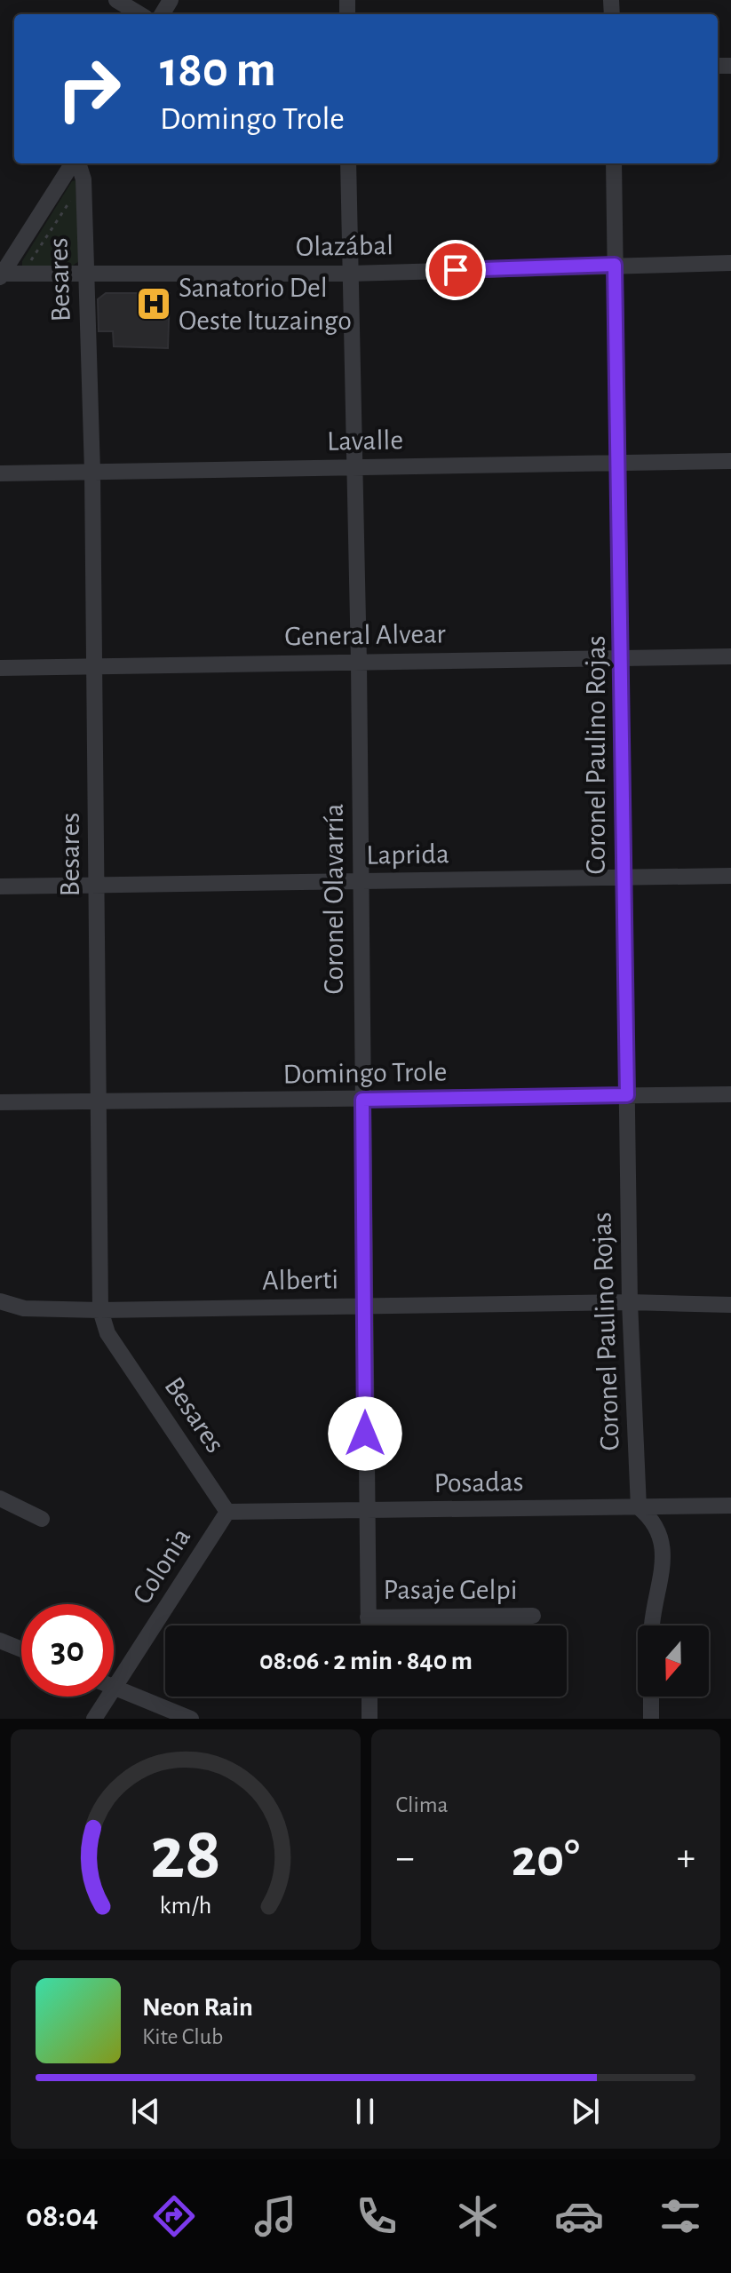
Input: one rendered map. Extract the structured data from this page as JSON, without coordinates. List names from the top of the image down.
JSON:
{
  "streets": {
    "street": [
      "Olazábal",
      "Besares",
      "Lavalle",
      "General Alvear",
      "Coronel Paulino Rojas",
      "Laprida",
      "Coronel Olavarría",
      "Domingo Trole",
      "Alberti",
      "Posadas",
      "Colonia",
      "Pasaje Gelpi"
    ]
  },
  "crossings": [
    ["Olazábal", "Besares"],
    ["Olazábal", "Coronel Paulino Rojas"],
    ["Olazábal", "Coronel Olavarría"],
    ["Besares", "Lavalle"],
    ["Besares", "General Alvear"],
    ["Besares", "Laprida"],
    ["Besares", "Domingo Trole"],
    ["Besares", "Alberti"],
    ["Besares", "Posadas"],
    ["Besares", "Colonia"],
    ["Lavalle", "Coronel Paulino Rojas"],
    ["Lavalle", "Coronel Olavarría"],
    ["General Alvear", "Coronel Paulino Rojas"],
    ["General Alvear", "Coronel Olavarría"],
    ["Coronel Paulino Rojas", "Laprida"],
    ["Coronel Paulino Rojas", "Domingo Trole"],
    ["Coronel Paulino Rojas", "Alberti"],
    ["Coronel Paulino Rojas", "Posadas"],
    ["Laprida", "Coronel Olavarría"],
    ["Coronel Olavarría", "Domingo Trole"],
    ["Coronel Olavarría", "Alberti"],
    ["Coronel Olavarría", "Posadas"],
    ["Coronel Olavarría", "Pasaje Gelpi"],
    ["Posadas", "Colonia"]
  ],
  "places": {
    "hospital": ["Sanatorio Del Oeste Ituzaingo"]
  },
  "north": "bottom",
  "page": {
    "turn": ["180 m", "Domingo Trole"],
    "limit": "30",
    "trip": "08:06 · 2 min · 840 m",
    "tile": "Clima",
    "heat": ["−", "20°", "+"],
    "song": ["Neon Rain", "Kite Club"],
    "tabs": "08:04",
    "gauge": ["28", "km/h"]
  }
}
